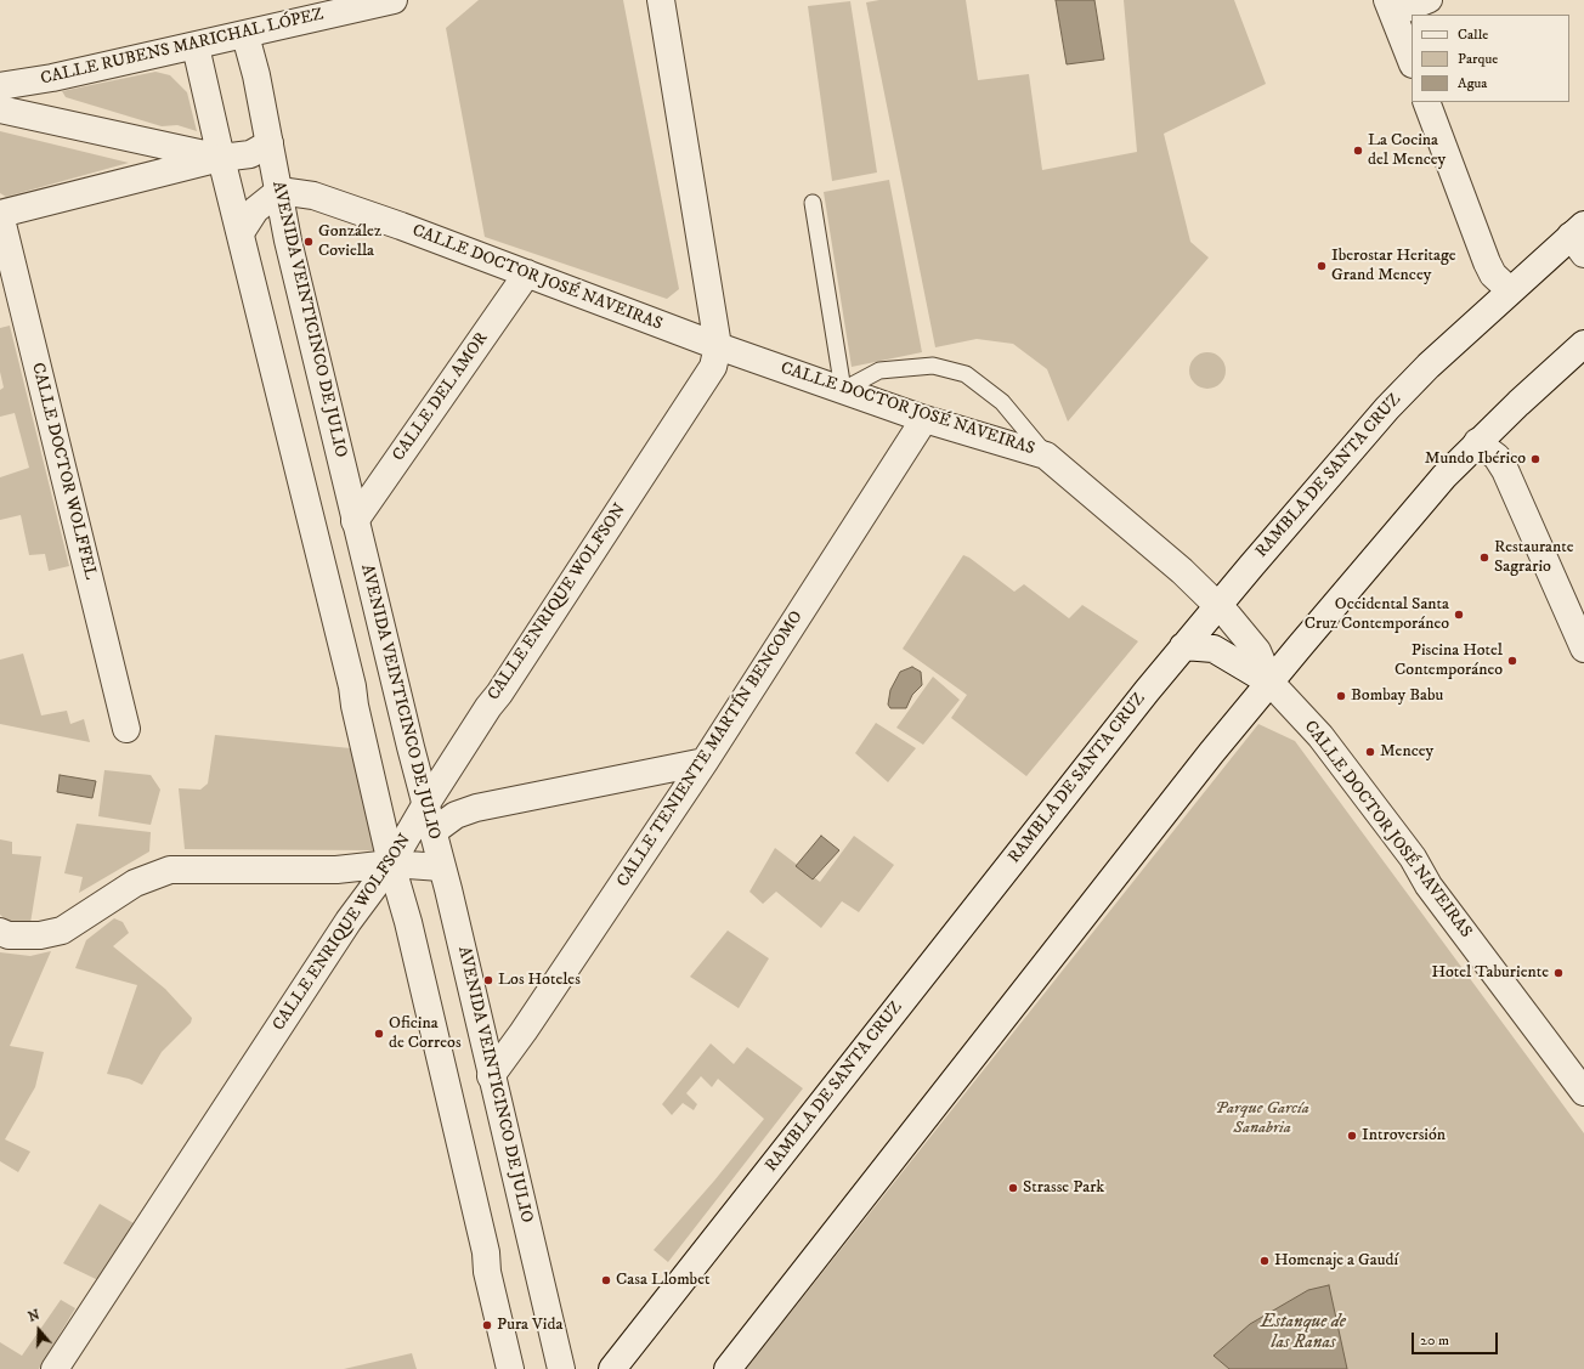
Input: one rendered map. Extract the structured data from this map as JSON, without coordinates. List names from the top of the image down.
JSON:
{
  "streets": {
    "street": [
      "CALLE RUBENS MARICHAL LÓPEZ",
      "CALLE DOCTOR JOSÉ NAVEIRAS",
      "AVENIDA VEINTICINCO DE JULIO",
      "CALLE DEL AMOR",
      "CALLE DOCTOR WOLFFEL",
      "RAMBLA DE SANTA CRUZ",
      "CALLE ENRIQUE WOLFSON",
      "CALLE TENIENTE MARTÍN BENCOMO"
    ]
  },
  "crossings": [
    ["CALLE RUBENS MARICHAL LÓPEZ", "AVENIDA VEINTICINCO DE JULIO"],
    ["CALLE DOCTOR JOSÉ NAVEIRAS", "AVENIDA VEINTICINCO DE JULIO"],
    ["CALLE DOCTOR JOSÉ NAVEIRAS", "CALLE DEL AMOR"],
    ["CALLE DOCTOR JOSÉ NAVEIRAS", "RAMBLA DE SANTA CRUZ"],
    ["CALLE DOCTOR JOSÉ NAVEIRAS", "CALLE ENRIQUE WOLFSON"],
    ["CALLE DOCTOR JOSÉ NAVEIRAS", "CALLE TENIENTE MARTÍN BENCOMO"],
    ["AVENIDA VEINTICINCO DE JULIO", "CALLE DEL AMOR"],
    ["AVENIDA VEINTICINCO DE JULIO", "CALLE ENRIQUE WOLFSON"],
    ["AVENIDA VEINTICINCO DE JULIO", "CALLE TENIENTE MARTÍN BENCOMO"]
  ],
  "water": ["Estanque de las Ranas"],
  "parks": ["Parque García Sanabria"],
  "places": [
    "La Cocina del Mencey",
    "González Coviella",
    "Iberostar Heritage Grand Mencey",
    "Mundo Ibérico",
    "Restaurante Sagrario",
    "Occidental Santa Cruz Contemporáneo",
    "Piscina Hotel Contemporáneo",
    "Bombay Babu",
    "Mencey",
    "Hotel Taburiente",
    "Los Hoteles",
    "Oficina de Correos",
    "Introversión",
    "Strasse Park",
    "Homenaje a Gaudí",
    "Casa Llombet",
    "Pura Vida"
  ],
  "legend": ["Calle", "Parque", "Agua"],
  "scale_bar": "20 m",
  "north": "top"
}
